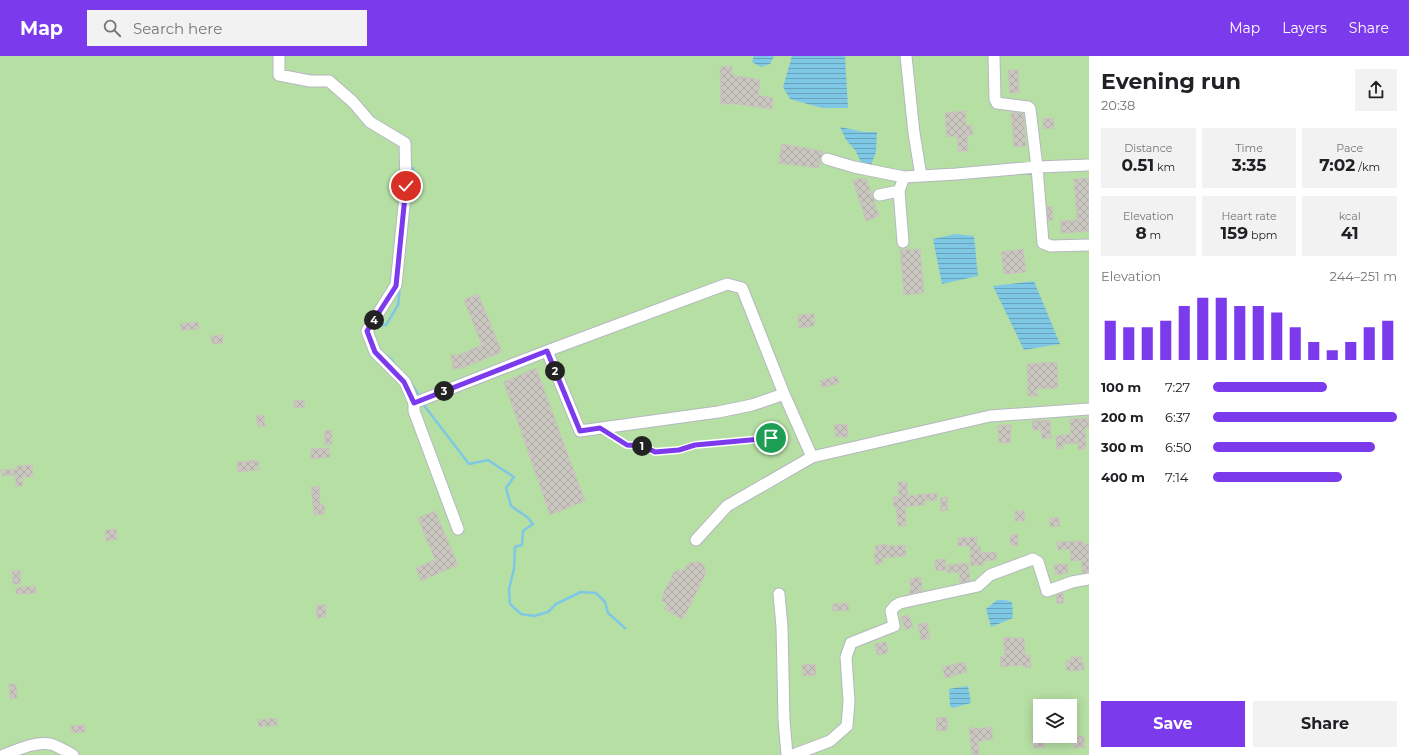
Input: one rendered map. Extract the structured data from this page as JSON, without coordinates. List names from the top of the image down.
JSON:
{
  "page": {
    "header": "Map",
    "search": "Search here",
    "nav": ["Map", "Layers", "Share"],
    "heading": ["Evening run", "20:38"],
    "stats": [
      ["Distance", "0.51 km"],
      ["Time", "3:35"],
      ["Pace", "7:02 /km"],
      ["Elevation", "8 m"],
      ["Heart rate", "159 bpm"],
      ["kcal", "41"]
    ],
    "chart": ["Elevation", "244–251 m"],
    "pins": [
      "4",
      "2",
      "3",
      "1"
    ],
    "list": [
      {
        "name": "100 m",
        "note": "7:27"
      },
      {
        "name": "200 m",
        "note": "6:37"
      },
      {
        "name": "300 m",
        "note": "6:50"
      },
      {
        "name": "400 m",
        "note": "7:14"
      }
    ],
    "buttons": ["Save", "Share"]
  }
}
